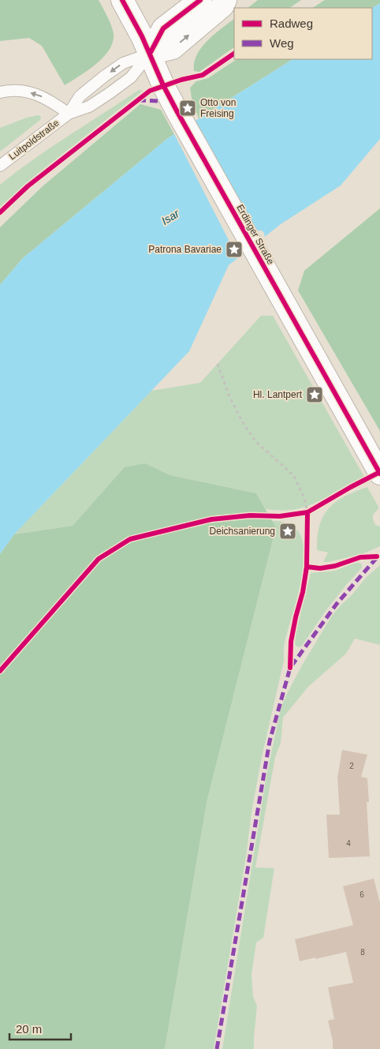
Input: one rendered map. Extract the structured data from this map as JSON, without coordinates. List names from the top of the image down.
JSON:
{
  "streets": {
    "street": ["Luitpoldstraße", "Erdinger Straße"]
  },
  "crossings": [
    ["Luitpoldstraße", "Erdinger Straße"]
  ],
  "water": ["Isar"],
  "places": {
    "place": [
      "Otto von Freising",
      "Patrona Bavariae",
      "Hl. Lantpert",
      "Deichsanierung"
    ]
  },
  "house_numbers": [
    "2",
    "4",
    "6",
    "8"
  ],
  "legend": ["Radweg", "Weg"],
  "scale_bar": "20 m"
}
